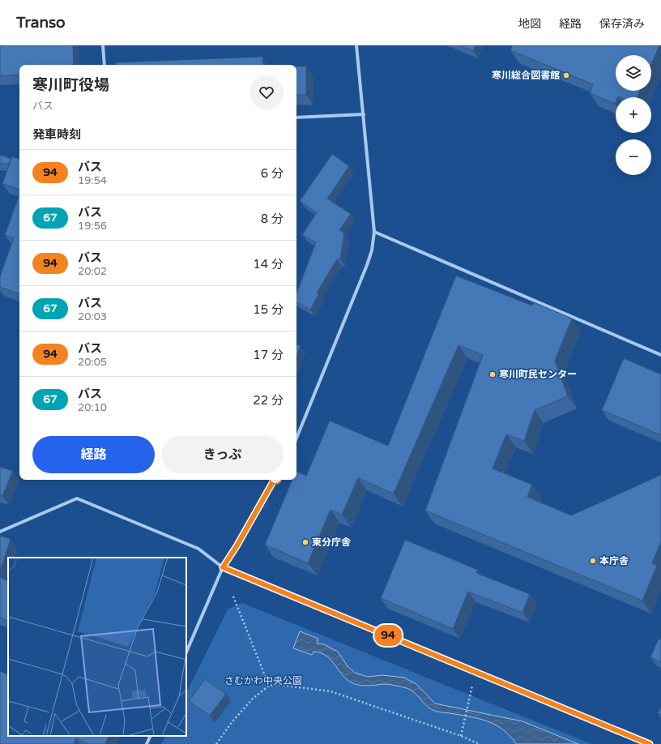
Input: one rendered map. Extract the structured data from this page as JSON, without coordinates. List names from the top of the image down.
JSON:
{
  "parks": ["さむかわ中央公園"],
  "places": [
    "寒川総合図書館",
    "寒川町民センター",
    "東分庁舎",
    "本庁舎"
  ],
  "lines": ["bus line 94"],
  "page": {
    "header": "Transo",
    "nav": ["地図", "経路", "保存済み"],
    "on_map": "94",
    "map_buttons": ["+", "−"],
    "heading": [
      ["寒川町役場", "バス"],
      "発車時刻"
    ],
    "list": [
      {
        "mark": "94",
        "name": "バス",
        "note": "19:54",
        "value": "6 分"
      },
      {
        "mark": "67",
        "name": "バス",
        "note": "19:56",
        "value": "8 分"
      },
      {
        "mark": "94",
        "name": "バス",
        "note": "20:02",
        "value": "14 分"
      },
      {
        "mark": "67",
        "name": "バス",
        "note": "20:03",
        "value": "15 分"
      },
      {
        "mark": "94",
        "name": "バス",
        "note": "20:05",
        "value": "17 分"
      },
      {
        "mark": "67",
        "name": "バス",
        "note": "20:10",
        "value": "22 分"
      }
    ],
    "buttons": ["経路", "きっぷ"]
  }
}
